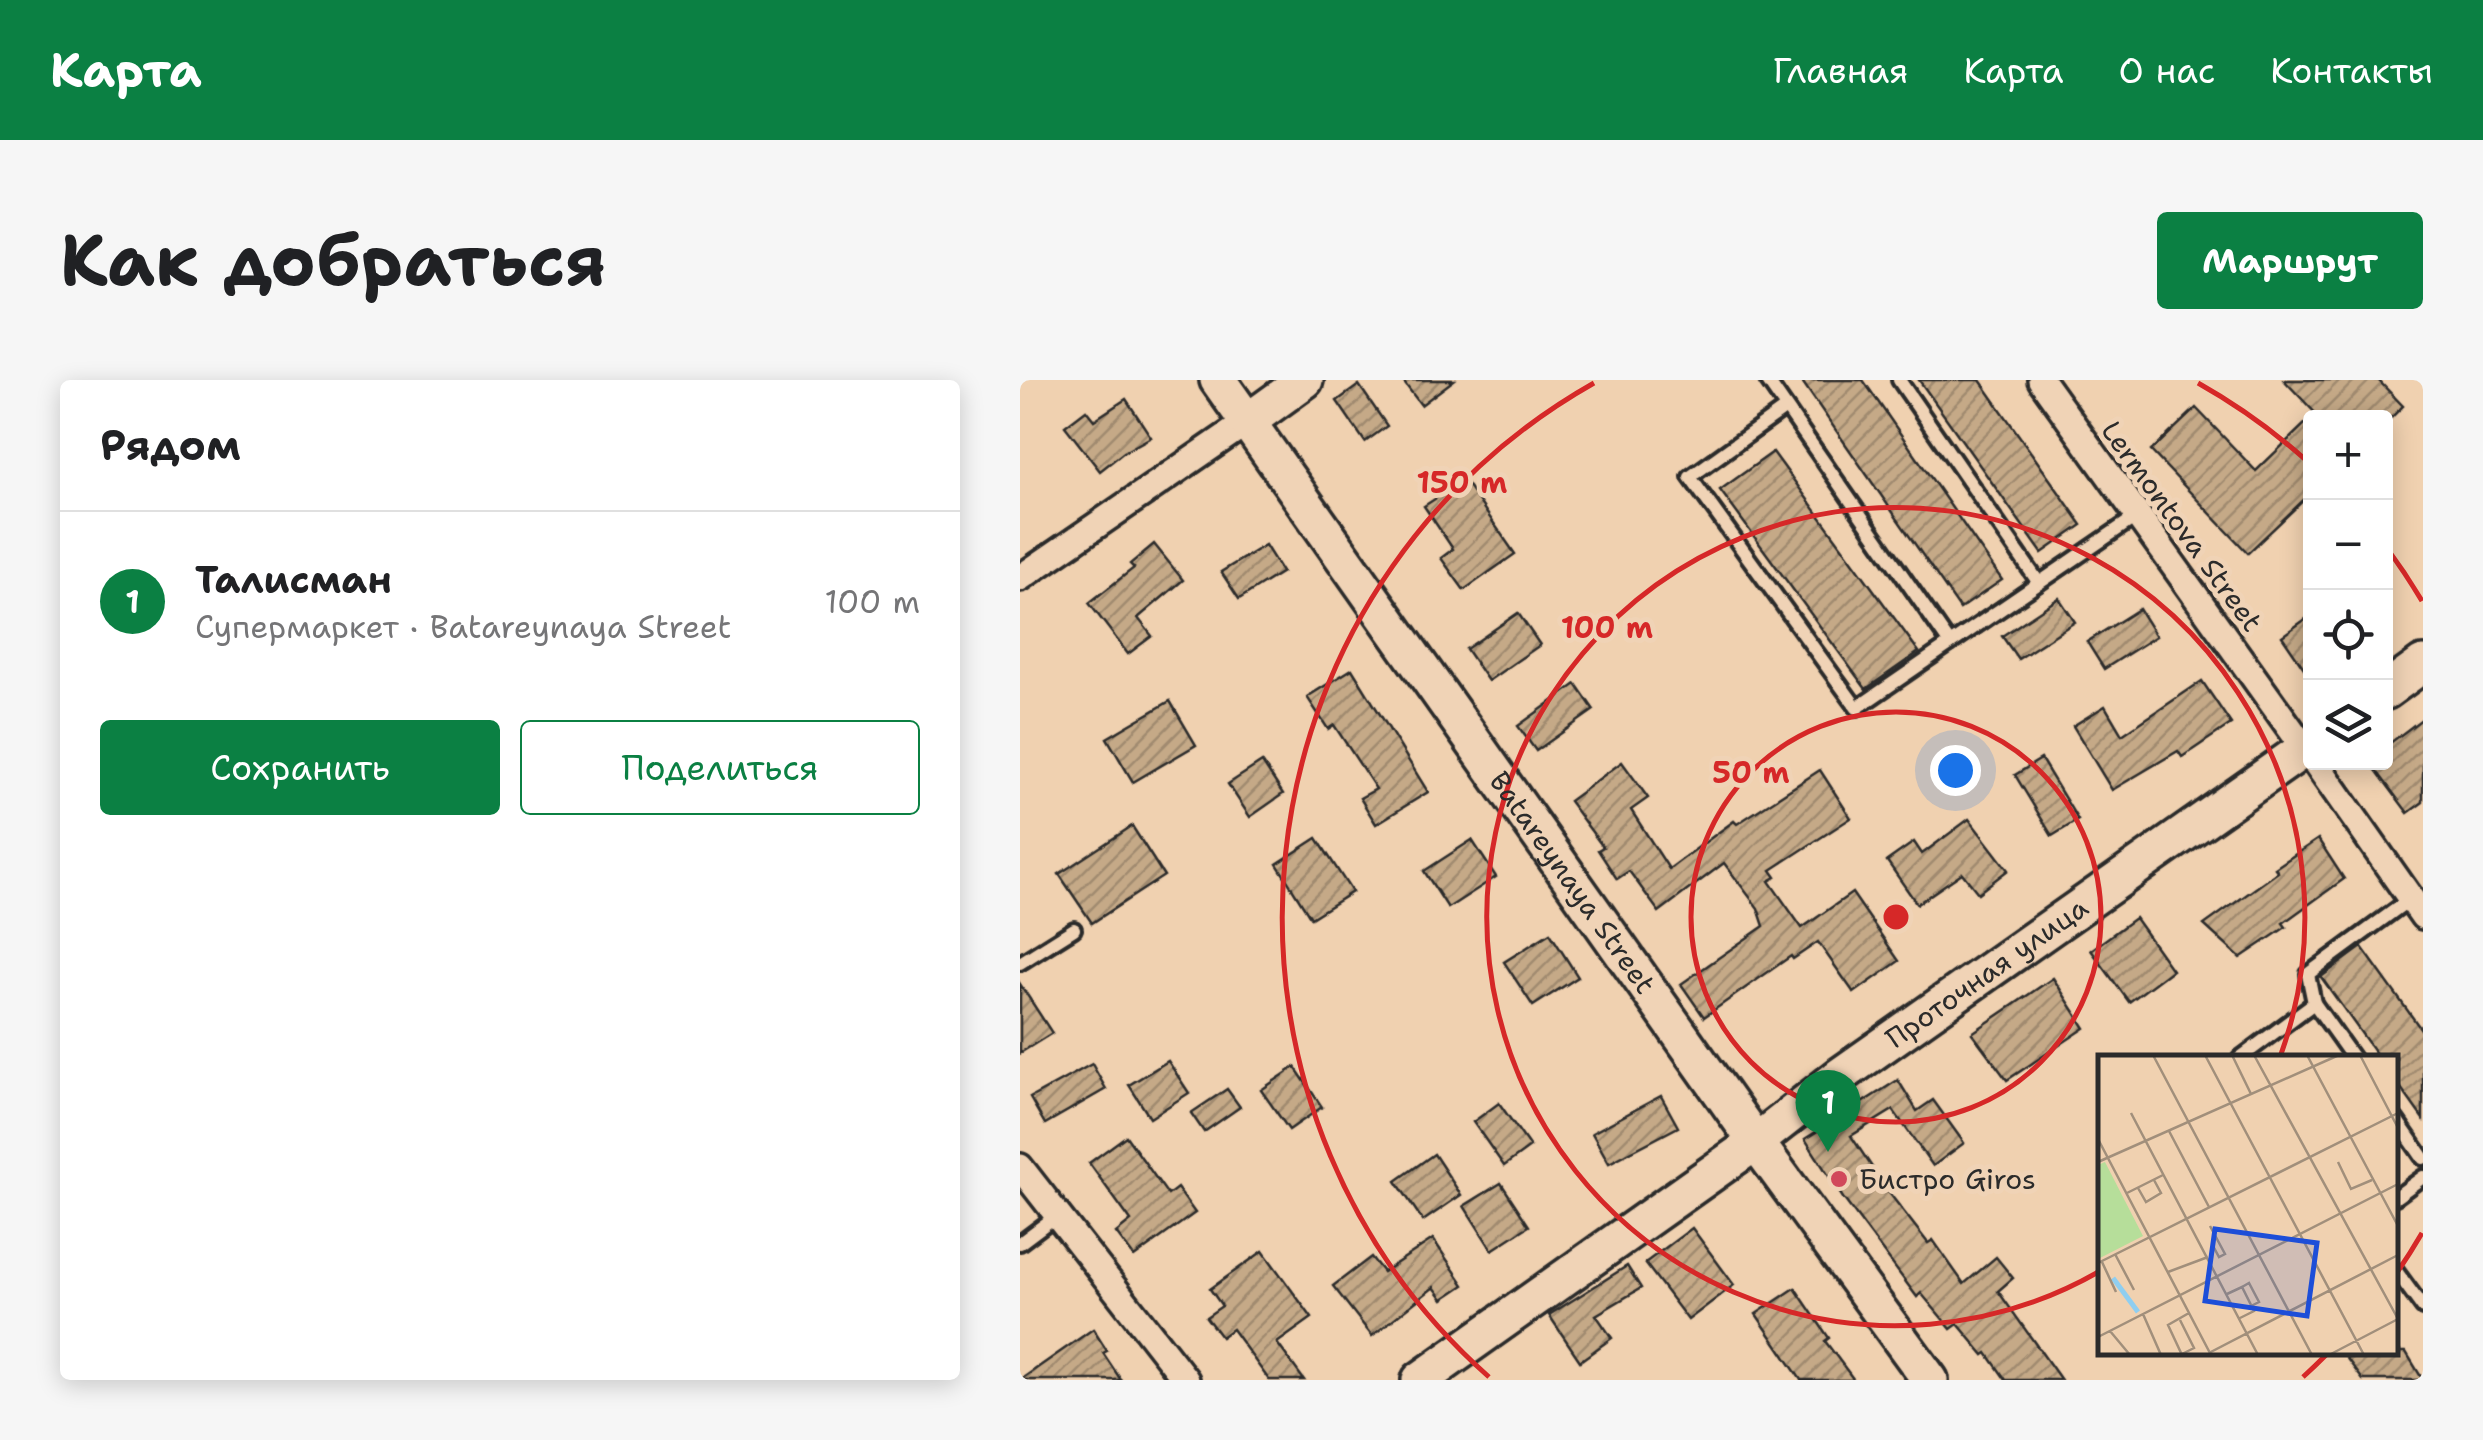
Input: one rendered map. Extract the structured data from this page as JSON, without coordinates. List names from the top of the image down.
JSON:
{
  "streets": {
    "street": ["Lermontova Street", "Batareynaya Street", "Проточная улица"]
  },
  "crossings": [
    ["Batareynaya Street", "Проточная улица"]
  ],
  "places": ["Бистро Giros"],
  "page": {
    "header": "Карта",
    "nav": [
      "Главная",
      "Карта",
      "О нас",
      "Контакты"
    ],
    "buttons": [
      "Маршрут",
      ["Сохранить", "Поделиться"]
    ],
    "title": "Как добраться",
    "heading": "Рядом",
    "map_buttons": ["+", "−"],
    "list": [
      {
        "mark": "1",
        "name": "Талисман",
        "note": "Супермаркет · Batareynaya Street",
        "value": "100 m"
      }
    ],
    "pins": "1"
  },
  "rings": ["150 m", "100 m", "50 m"]
}
